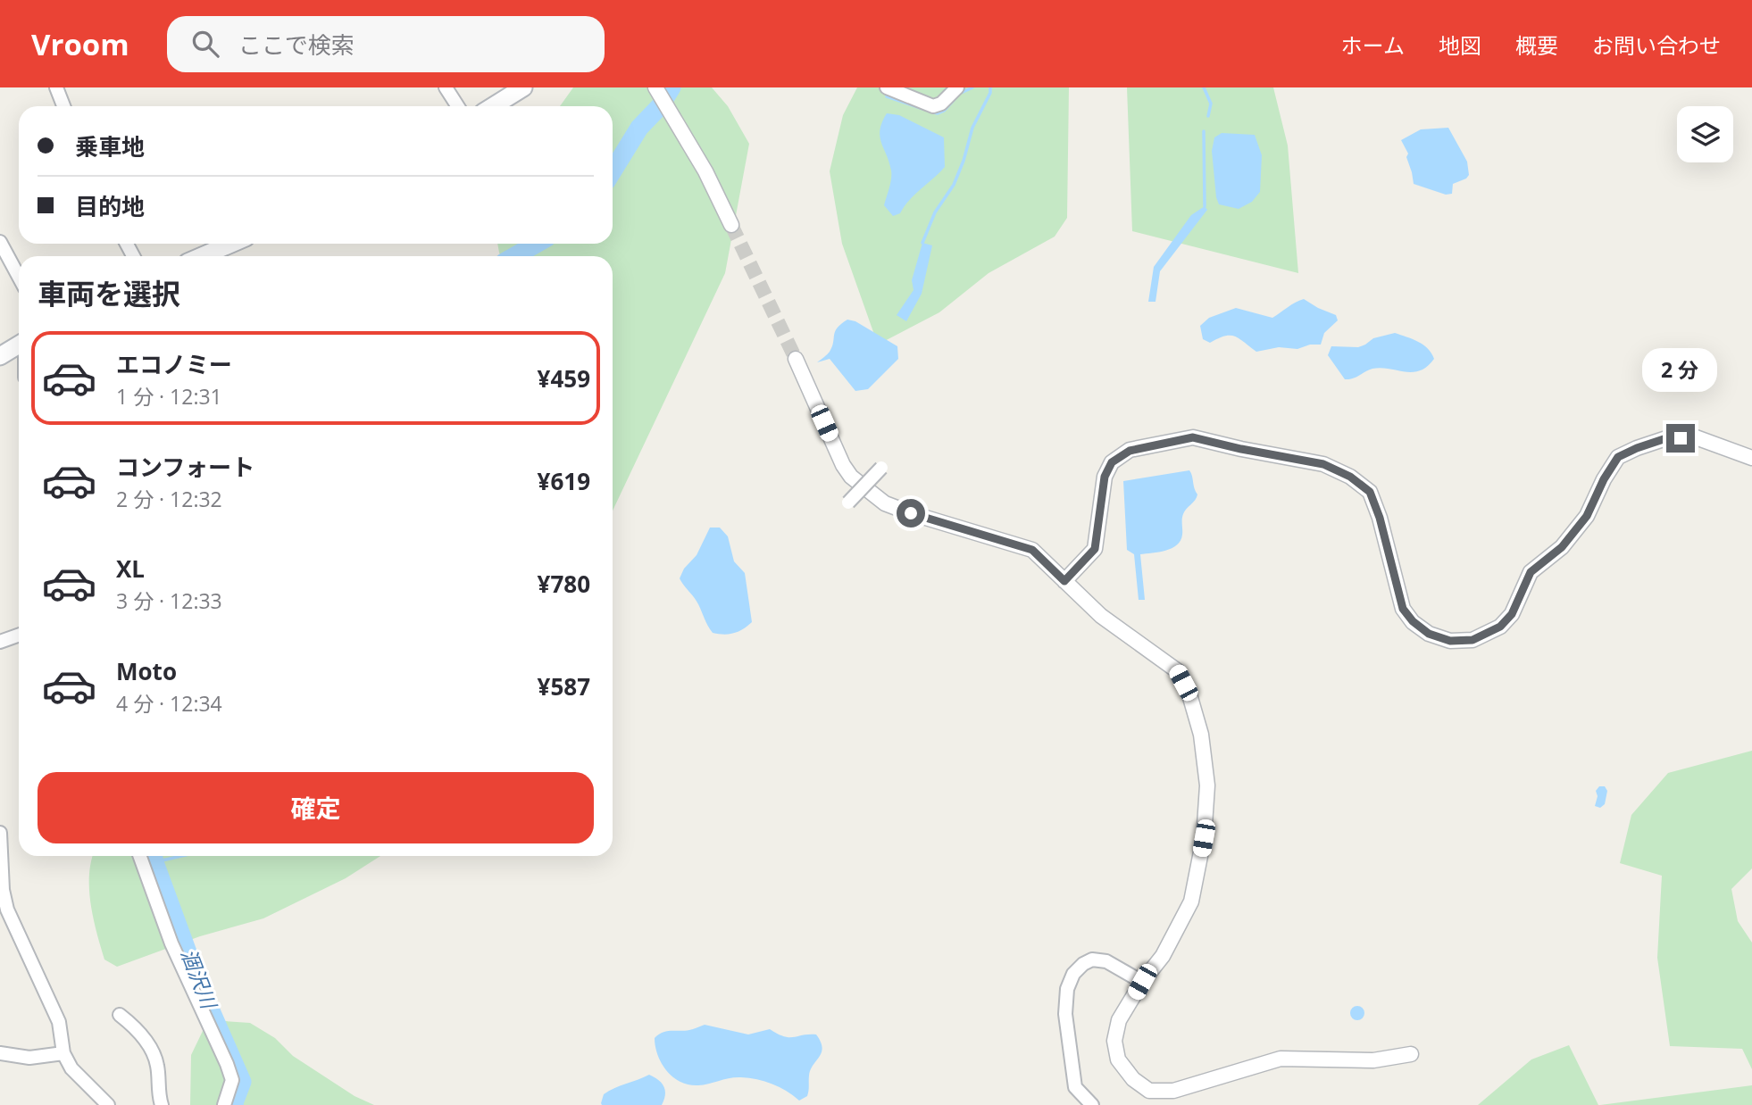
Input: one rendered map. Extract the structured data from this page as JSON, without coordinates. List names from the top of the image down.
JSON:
{
  "water": ["涸沢川"],
  "page": {
    "header": "Vroom",
    "search": "ここで検索",
    "nav": [
      "ホーム",
      "地図",
      "概要",
      "お問い合わせ"
    ],
    "banner": ["乗車地", "目的地"],
    "heading": "車両を選択",
    "list": [
      {
        "name": "エコノミー",
        "note": "1 分 · 12:31",
        "value": "¥459"
      },
      {
        "name": "コンフォート",
        "note": "2 分 · 12:32",
        "value": "¥619"
      },
      {
        "name": "XL",
        "note": "3 分 · 12:33",
        "value": "¥780"
      },
      {
        "name": "Moto",
        "note": "4 分 · 12:34",
        "value": "¥587"
      }
    ],
    "bubble": "2 分",
    "buttons": "確定"
  }
}
